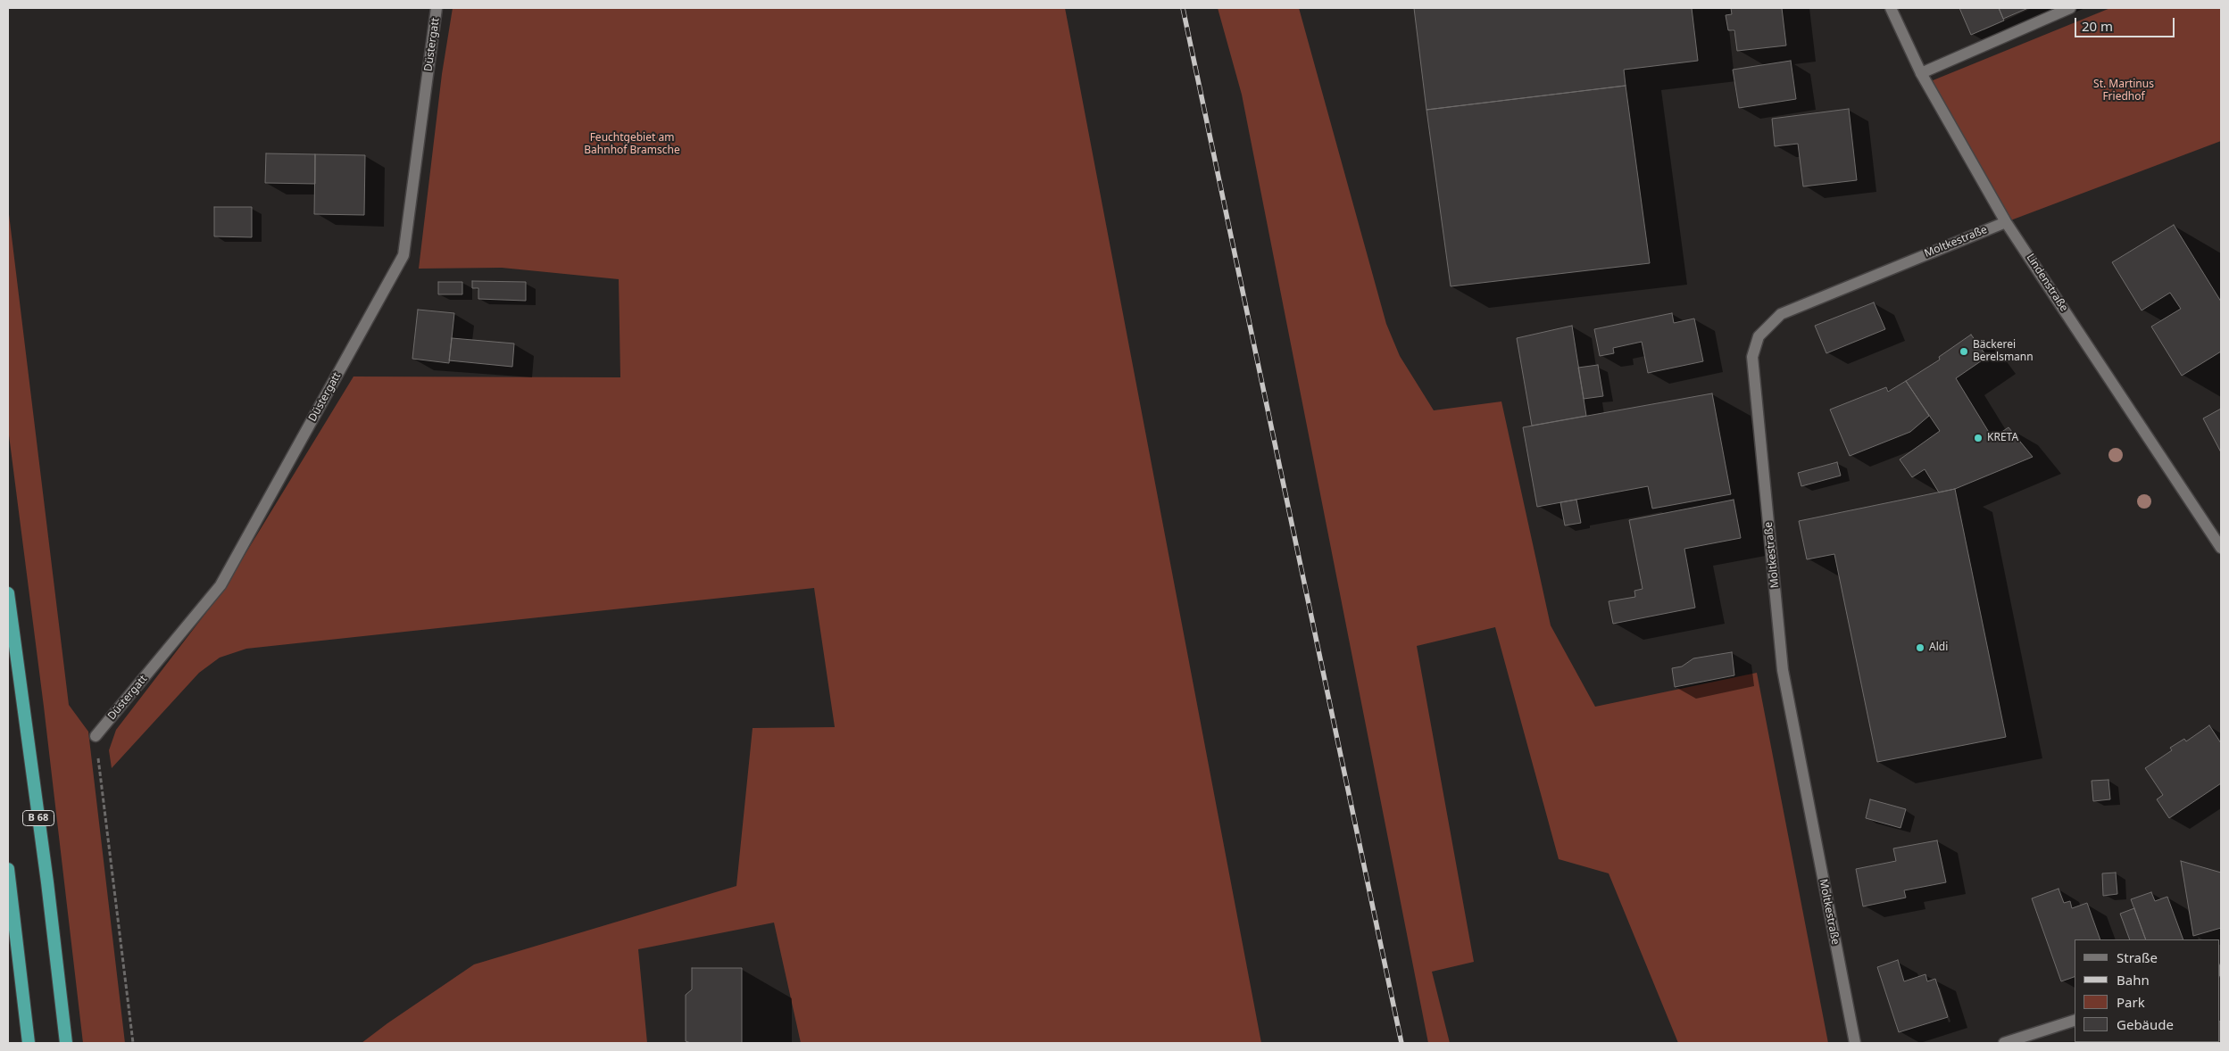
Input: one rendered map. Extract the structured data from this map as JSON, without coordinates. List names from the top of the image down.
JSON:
{
  "streets": {
    "highway": ["B 68"],
    "street": ["Düstergatt", "Moltkestraße", "Lindenstraße"]
  },
  "crossings": [
    ["Moltkestraße", "Lindenstraße"]
  ],
  "parks": ["St. Martinus Friedhof", "Feuchtgebiet am Bahnhof Bramsche"],
  "places": ["Bäckerei Berelsmann", "KRETA", "Aldi"],
  "legend": [
    "Straße",
    "Bahn",
    "Park",
    "Gebäude"
  ],
  "scale_bar": "20 m"
}
